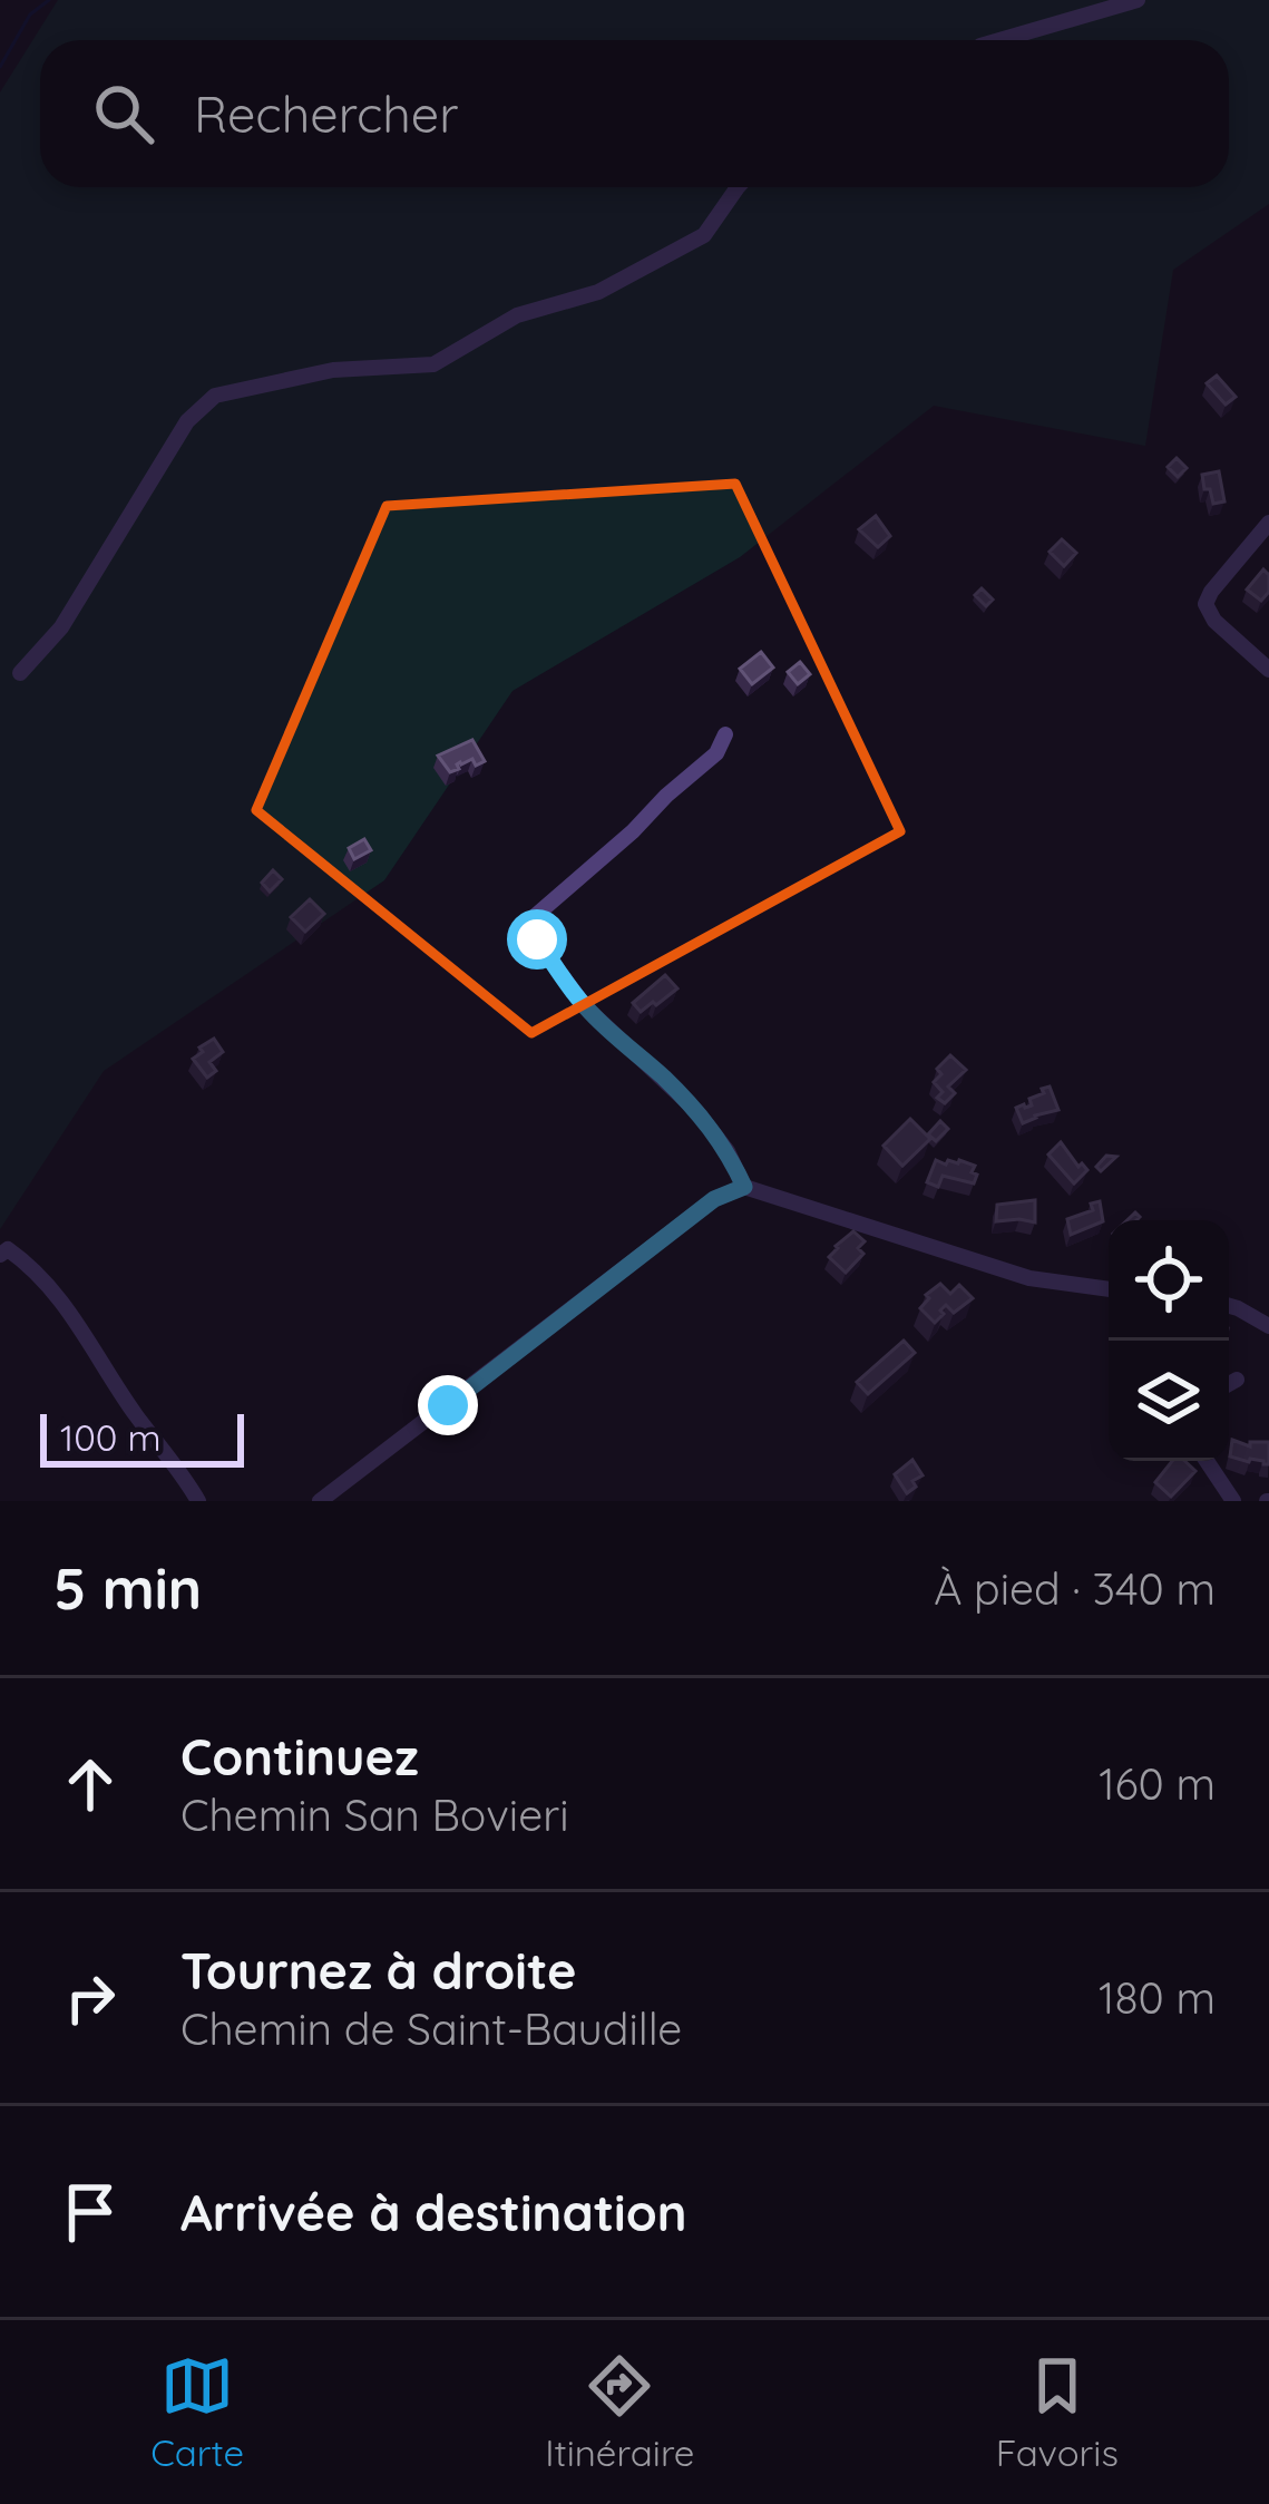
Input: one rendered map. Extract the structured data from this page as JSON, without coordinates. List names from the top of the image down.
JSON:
{
  "scale_bar": "100 m",
  "page": {
    "search": "Rechercher",
    "scale": "100 m",
    "heading": ["5 min", "À pied · 340 m"],
    "list": [
      ["Continuez", "Chemin San Bovieri", "160 m"],
      ["Tournez à droite", "Chemin de Saint-Baudille", "180 m"],
      "Arrivée à destination"
    ],
    "nav": ["Carte", "Itinéraire", "Favoris"]
  }
}
